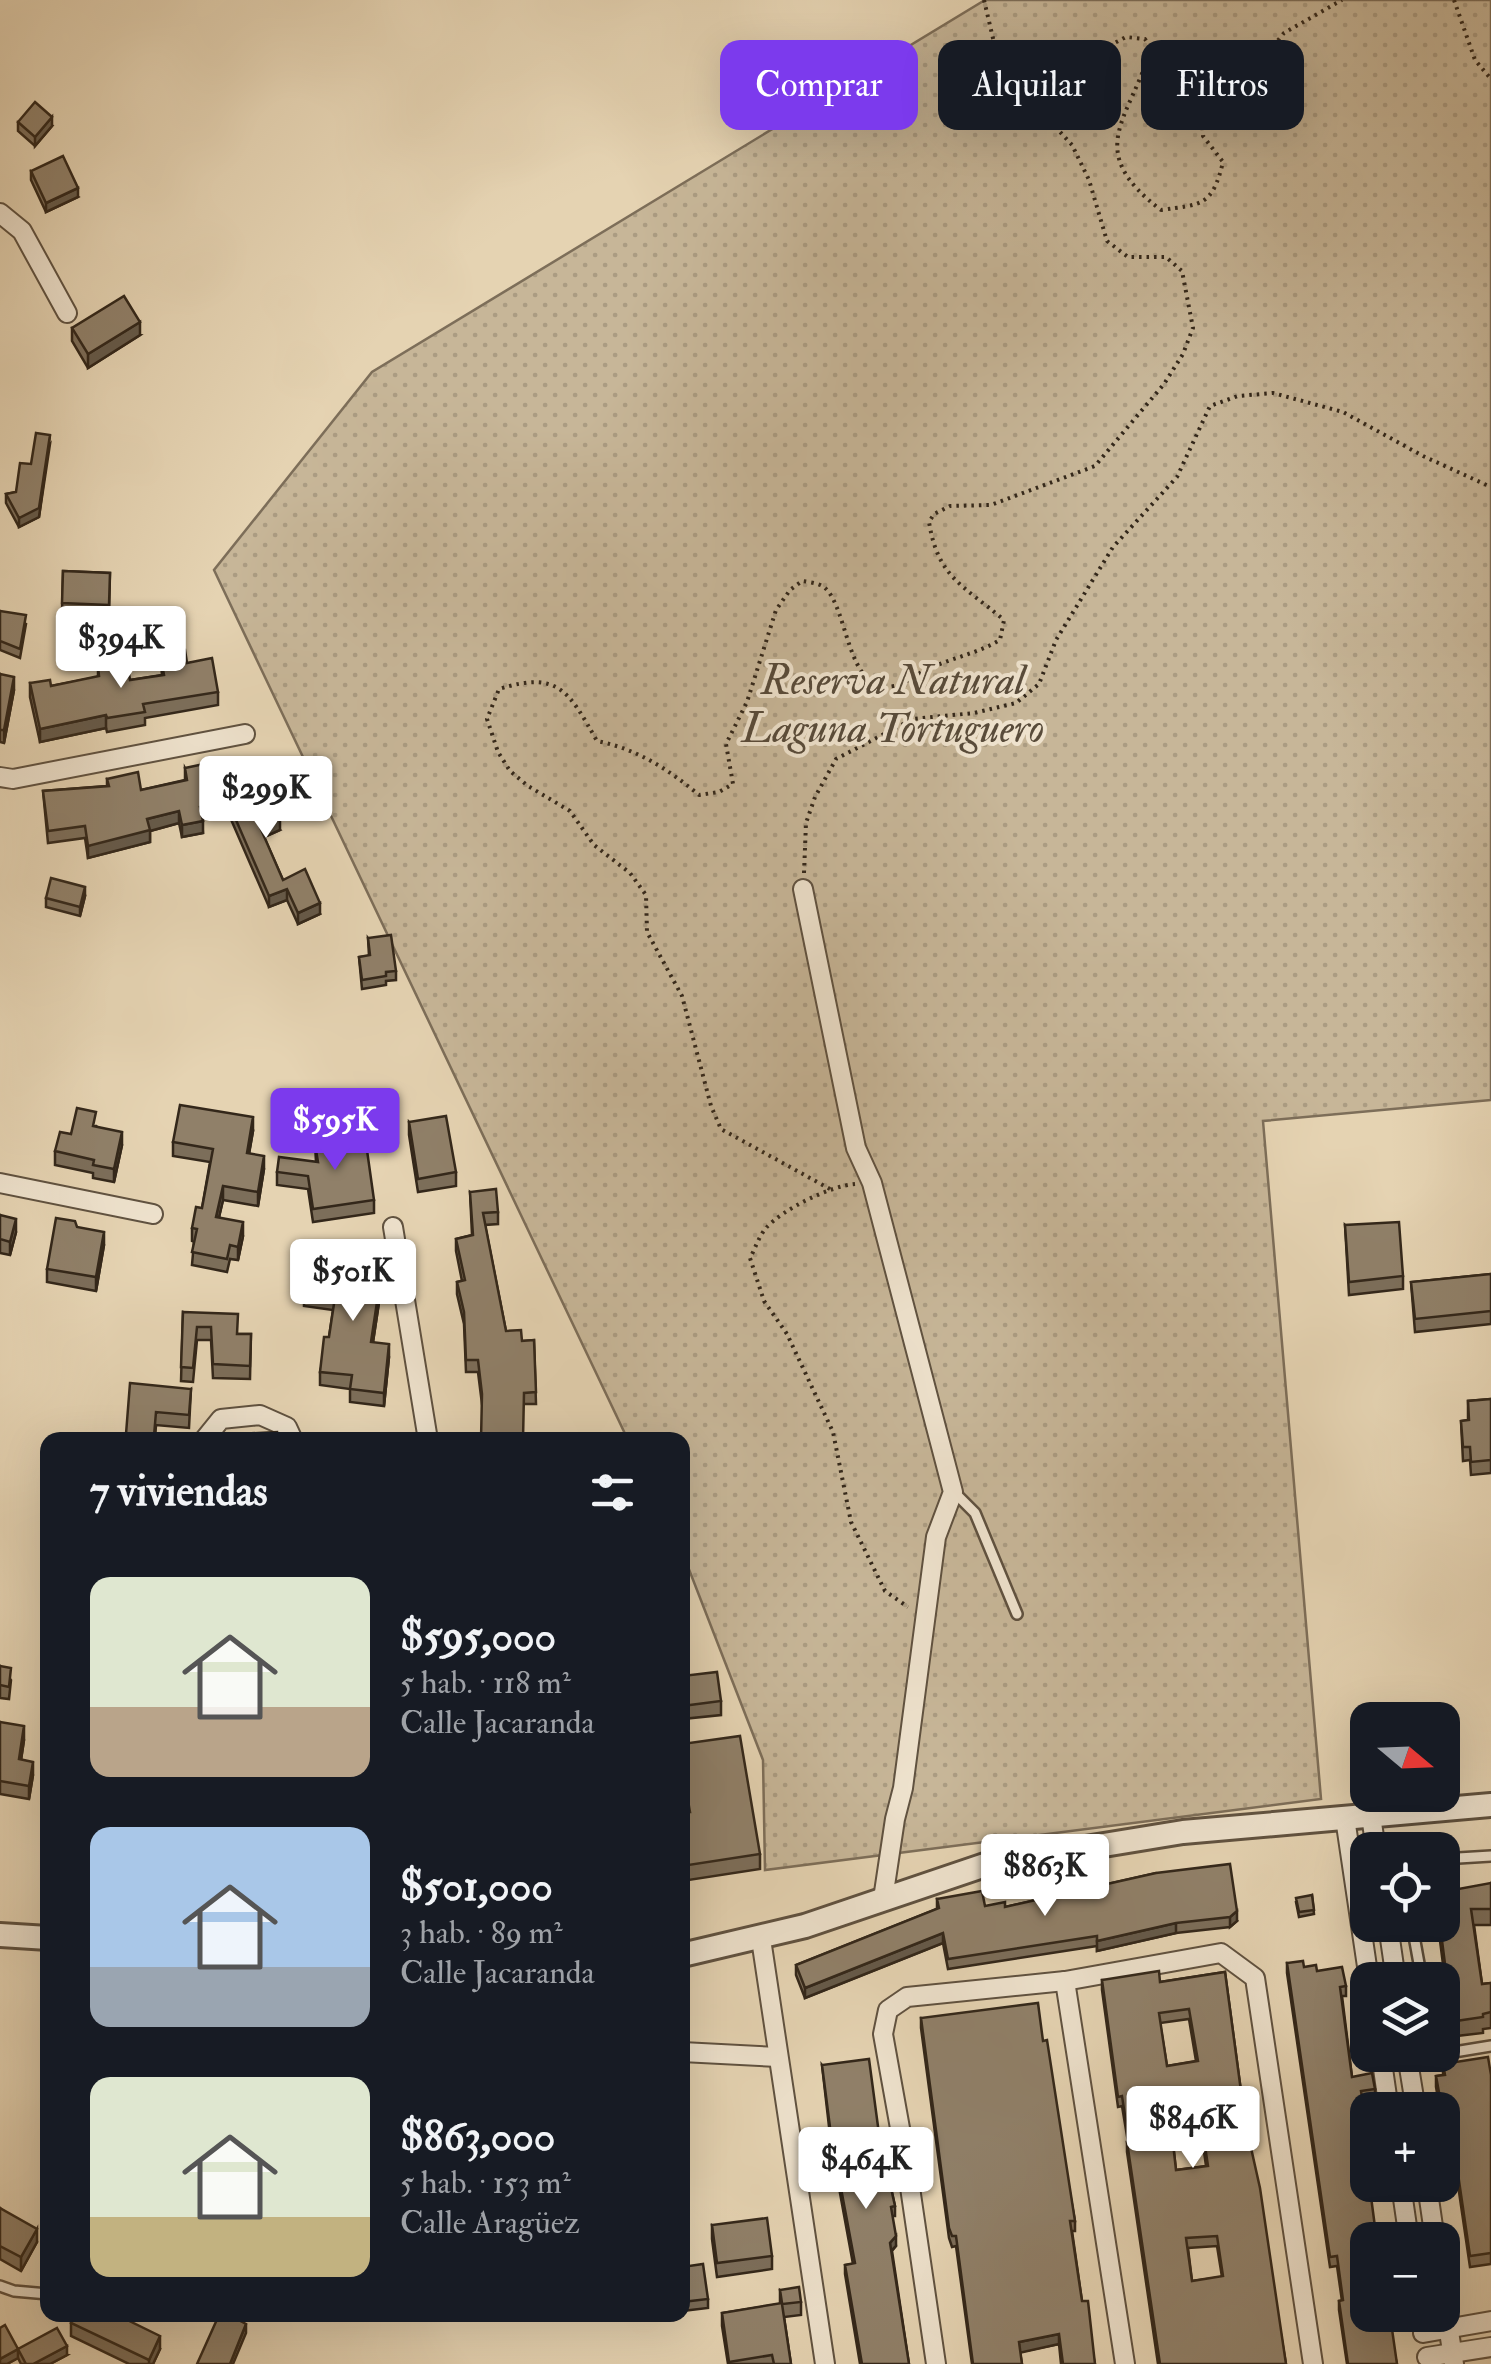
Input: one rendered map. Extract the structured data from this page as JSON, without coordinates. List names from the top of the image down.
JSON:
{
  "parks": ["Reserva Natural Laguna Tortuguero"],
  "north": "right",
  "page": {
    "chip": ["Comprar", "Alquilar", "Filtros"],
    "price": [
      "$394K",
      "$299K",
      "$595K",
      "$501K",
      "$863K",
      "$846K",
      "$464K"
    ],
    "heading": "7 viviendas",
    "list": [
      {
        "name": "$595,000",
        "note": "5 hab. · 118 m² · Calle Jacaranda"
      },
      {
        "name": "$501,000",
        "note": "3 hab. · 89 m² · Calle Jacaranda"
      },
      {
        "name": "$863,000",
        "note": "5 hab. · 153 m² · Calle Aragüez"
      }
    ],
    "map_buttons": ["+", "−"]
  }
}
